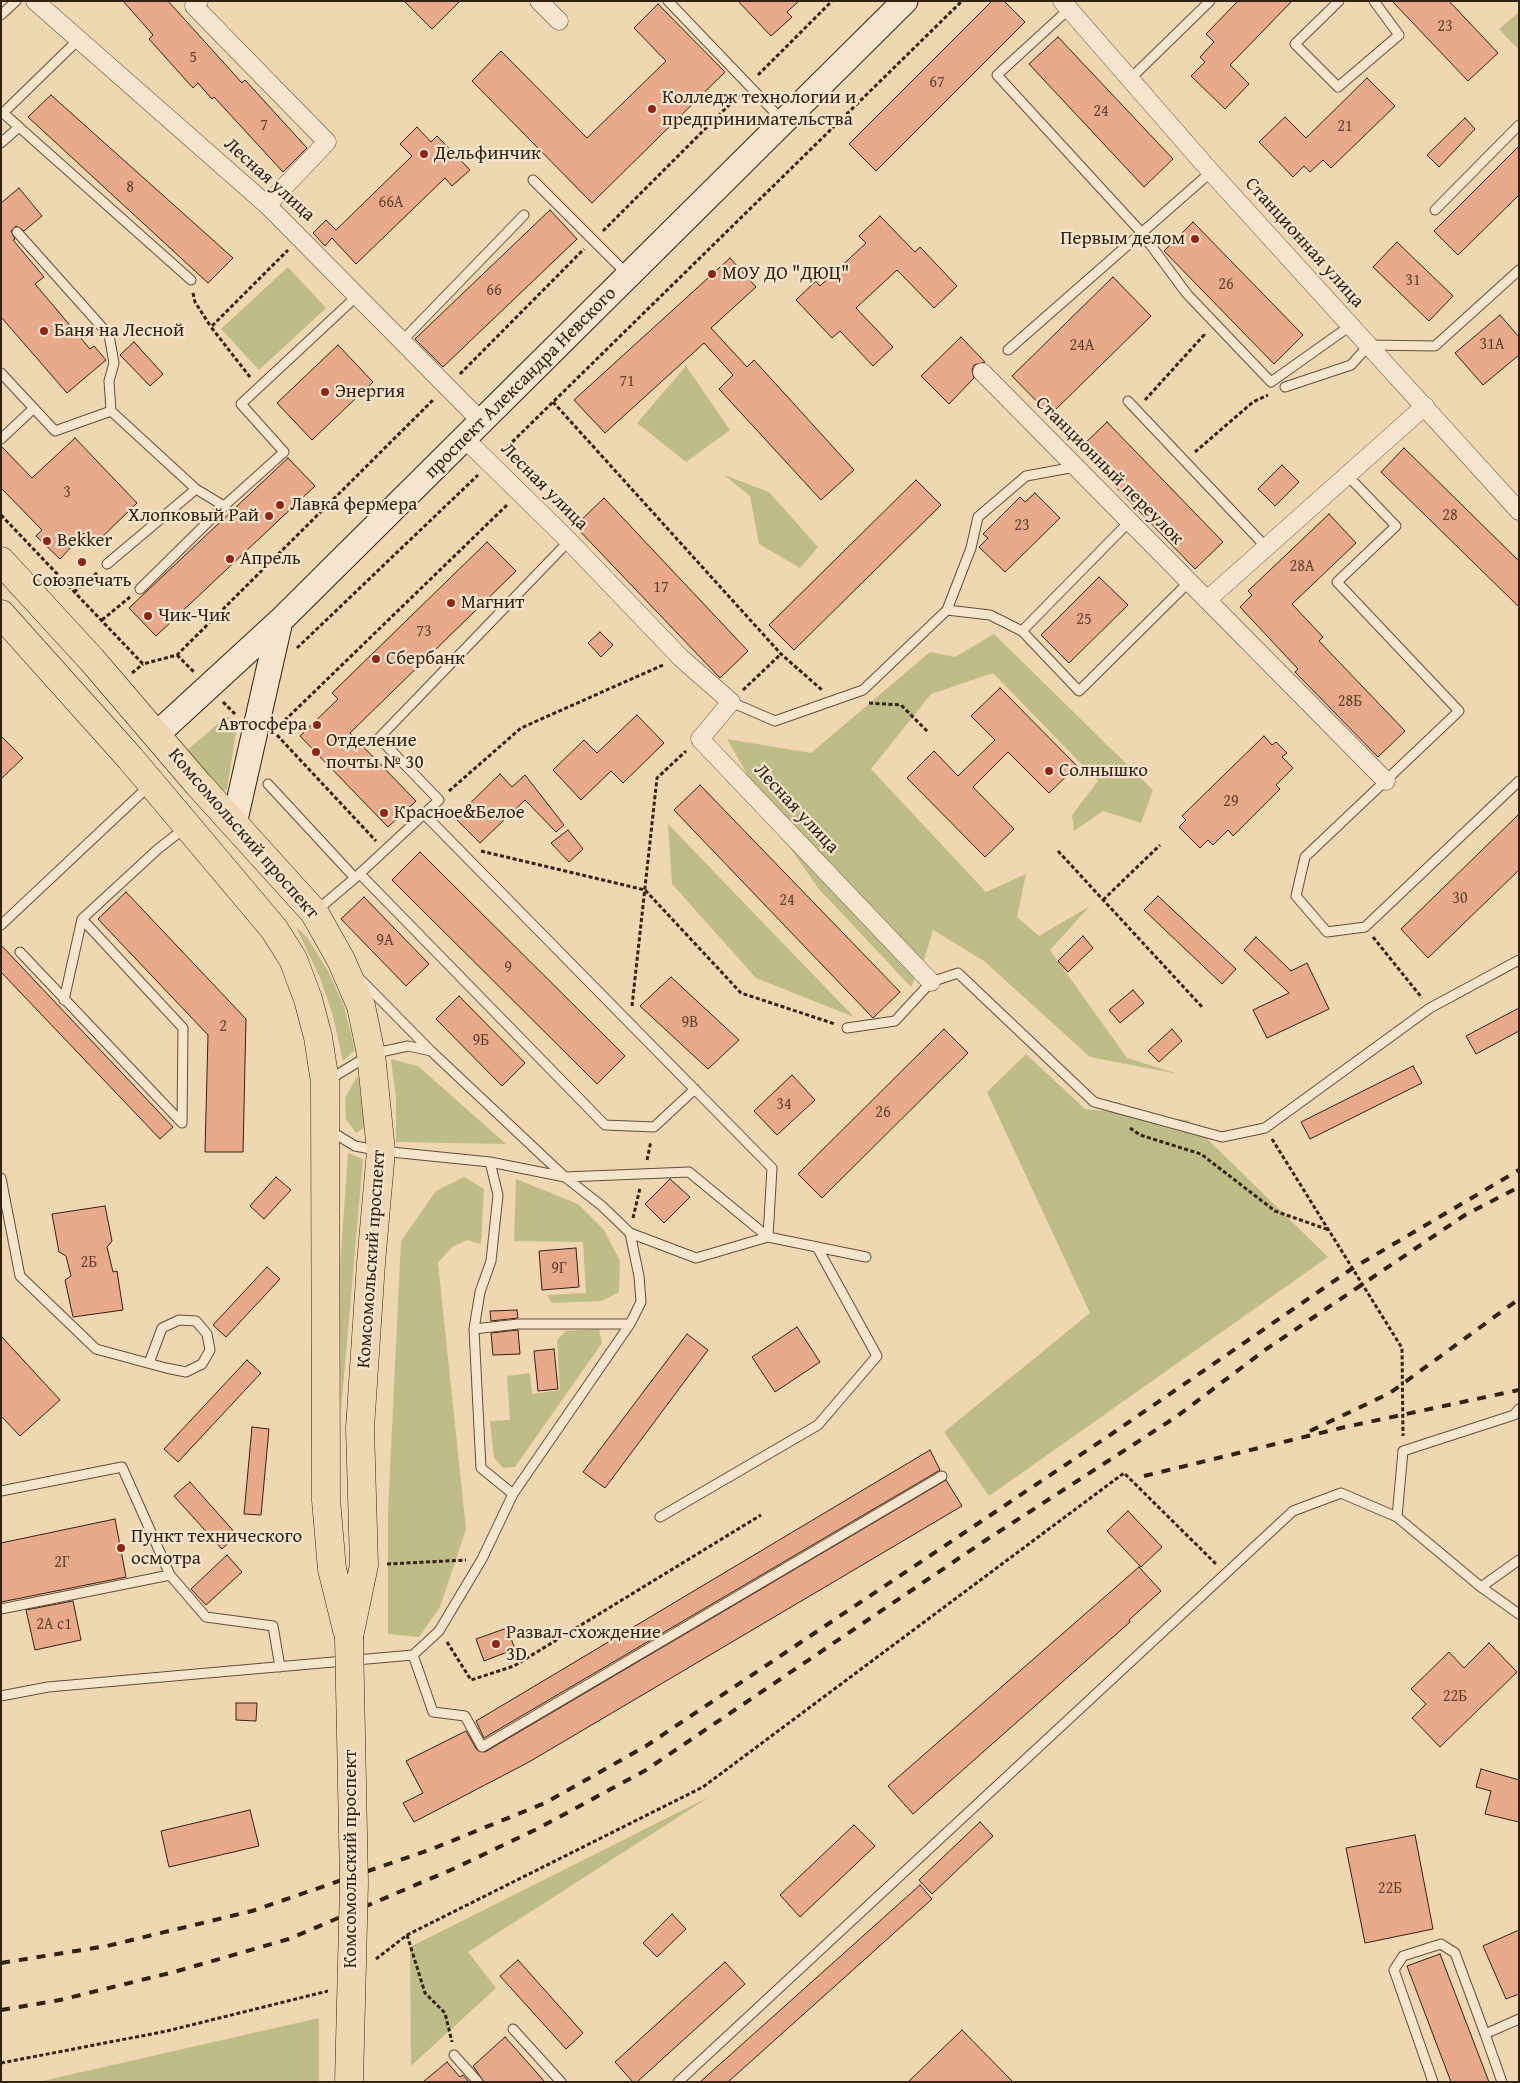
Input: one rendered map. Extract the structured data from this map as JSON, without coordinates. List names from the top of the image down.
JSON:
{
  "streets": {
    "main road": ["проспект Александра Невского", "Комсомольский проспект"],
    "street": ["Лесная улица", "Станционная улица", "Станционный переулок"]
  },
  "crossings": [
    ["Лесная улица", "проспект Александра Невского"],
    ["проспект Александра Невского", "Комсомольский проспект"]
  ],
  "places": [
    "Колледж технологии и предпринимательства",
    "Дельфинчик",
    "Первым делом",
    "МОУ ДО \"ДЮЦ\"",
    "Баня на Лесной",
    "Энергия",
    "Лавка фермера",
    "Хлопковый Рай",
    "Bekker",
    "Апрель",
    "Союзпечать",
    "Магнит",
    "Чик-Чик",
    "Сбербанк",
    "Автосфера",
    "Отделение почты № 30",
    "Солнышко",
    "Красное&Белое",
    "Пункт технического осмотра",
    "Развал-схождение 3D"
  ],
  "house_numbers": [
    "23",
    "5",
    "67",
    "24",
    "7",
    "21",
    "8",
    "66А",
    "31",
    "26",
    "66",
    "31А",
    "24А",
    "71",
    "3",
    "28",
    "23",
    "28А",
    "17",
    "25",
    "73",
    "28Б",
    "29",
    "30",
    "24",
    "9А",
    "9",
    "9В",
    "2",
    "9Б",
    "34",
    "26",
    "2Б",
    "9Г",
    "2Г",
    "2А с1",
    "22Б",
    "22Б"
  ]
}
